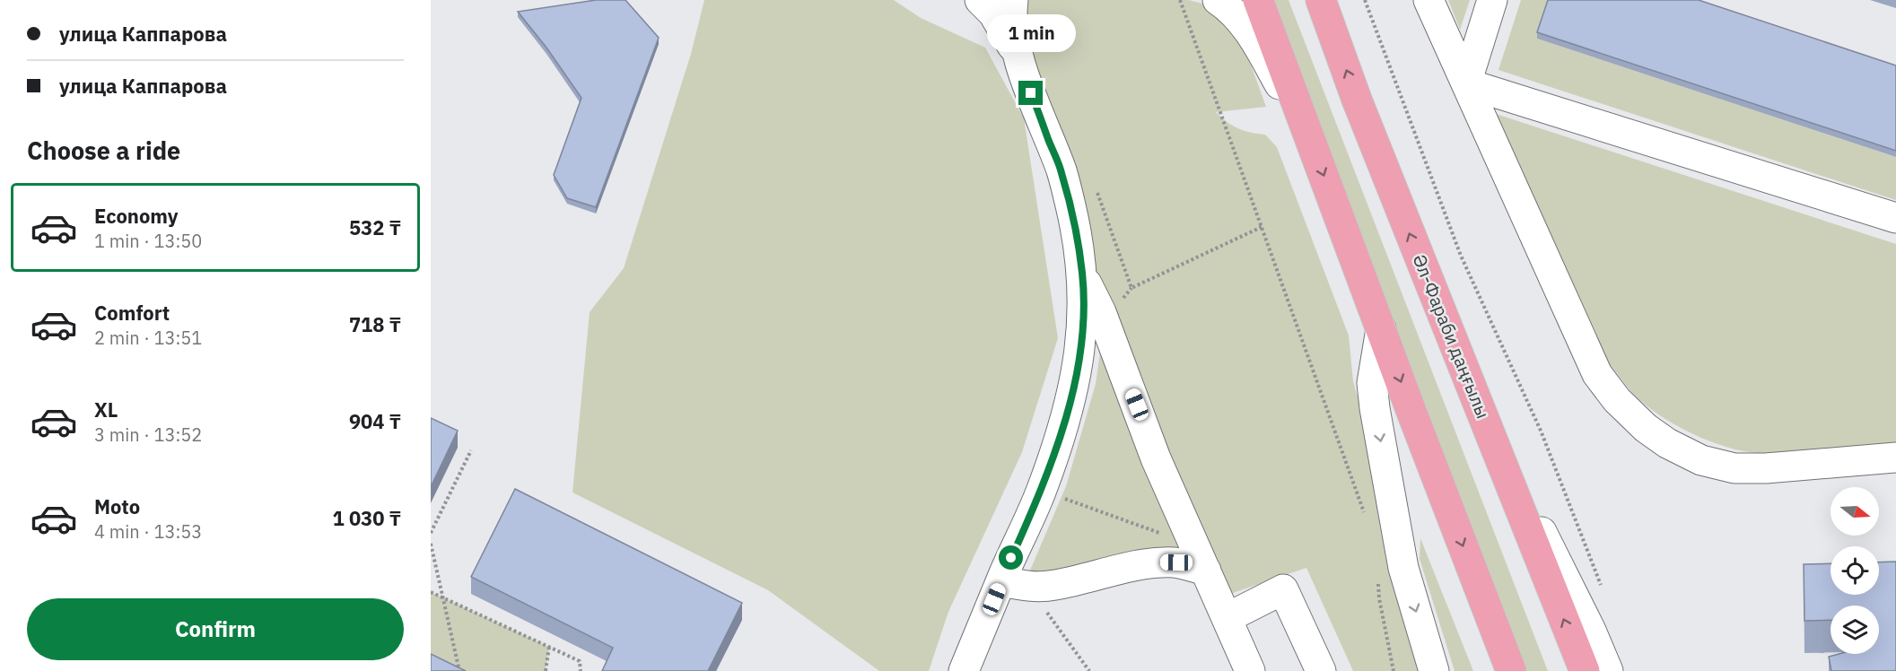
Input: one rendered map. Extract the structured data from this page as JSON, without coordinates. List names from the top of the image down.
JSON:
{
  "streets": {
    "main road": ["Әл-Фараби даңғылы"]
  },
  "north": "right",
  "page": {
    "banner": ["улица Каппарова", "улица Каппарова"],
    "bubble": "1 min",
    "heading": "Choose a ride",
    "list": [
      {
        "name": "Economy",
        "note": "1 min · 13:50",
        "value": "532 ₸"
      },
      {
        "name": "Comfort",
        "note": "2 min · 13:51",
        "value": "718 ₸"
      },
      {
        "name": "XL",
        "note": "3 min · 13:52",
        "value": "904 ₸"
      },
      {
        "name": "Moto",
        "note": "4 min · 13:53",
        "value": "1 030 ₸"
      }
    ],
    "buttons": "Confirm"
  }
}
